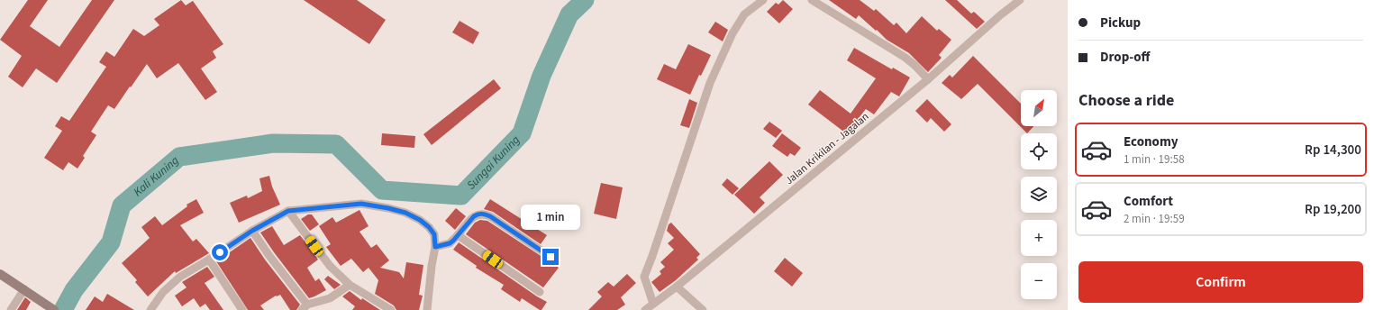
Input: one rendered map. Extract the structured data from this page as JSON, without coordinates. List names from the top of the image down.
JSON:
{
  "streets": {
    "street": ["Jalan Krikilan - Jagalan"]
  },
  "water": ["Sungai Kuning", "Kali Kuning"],
  "north": "top right",
  "page": {
    "banner": ["Pickup", "Drop-off"],
    "heading": "Choose a ride",
    "map_buttons": ["+", "−"],
    "list": [
      {
        "name": "Economy",
        "note": "1 min · 19:58",
        "value": "Rp 14,300"
      },
      {
        "name": "Comfort",
        "note": "2 min · 19:59",
        "value": "Rp 19,200"
      }
    ],
    "bubble": "1 min",
    "buttons": "Confirm"
  }
}
